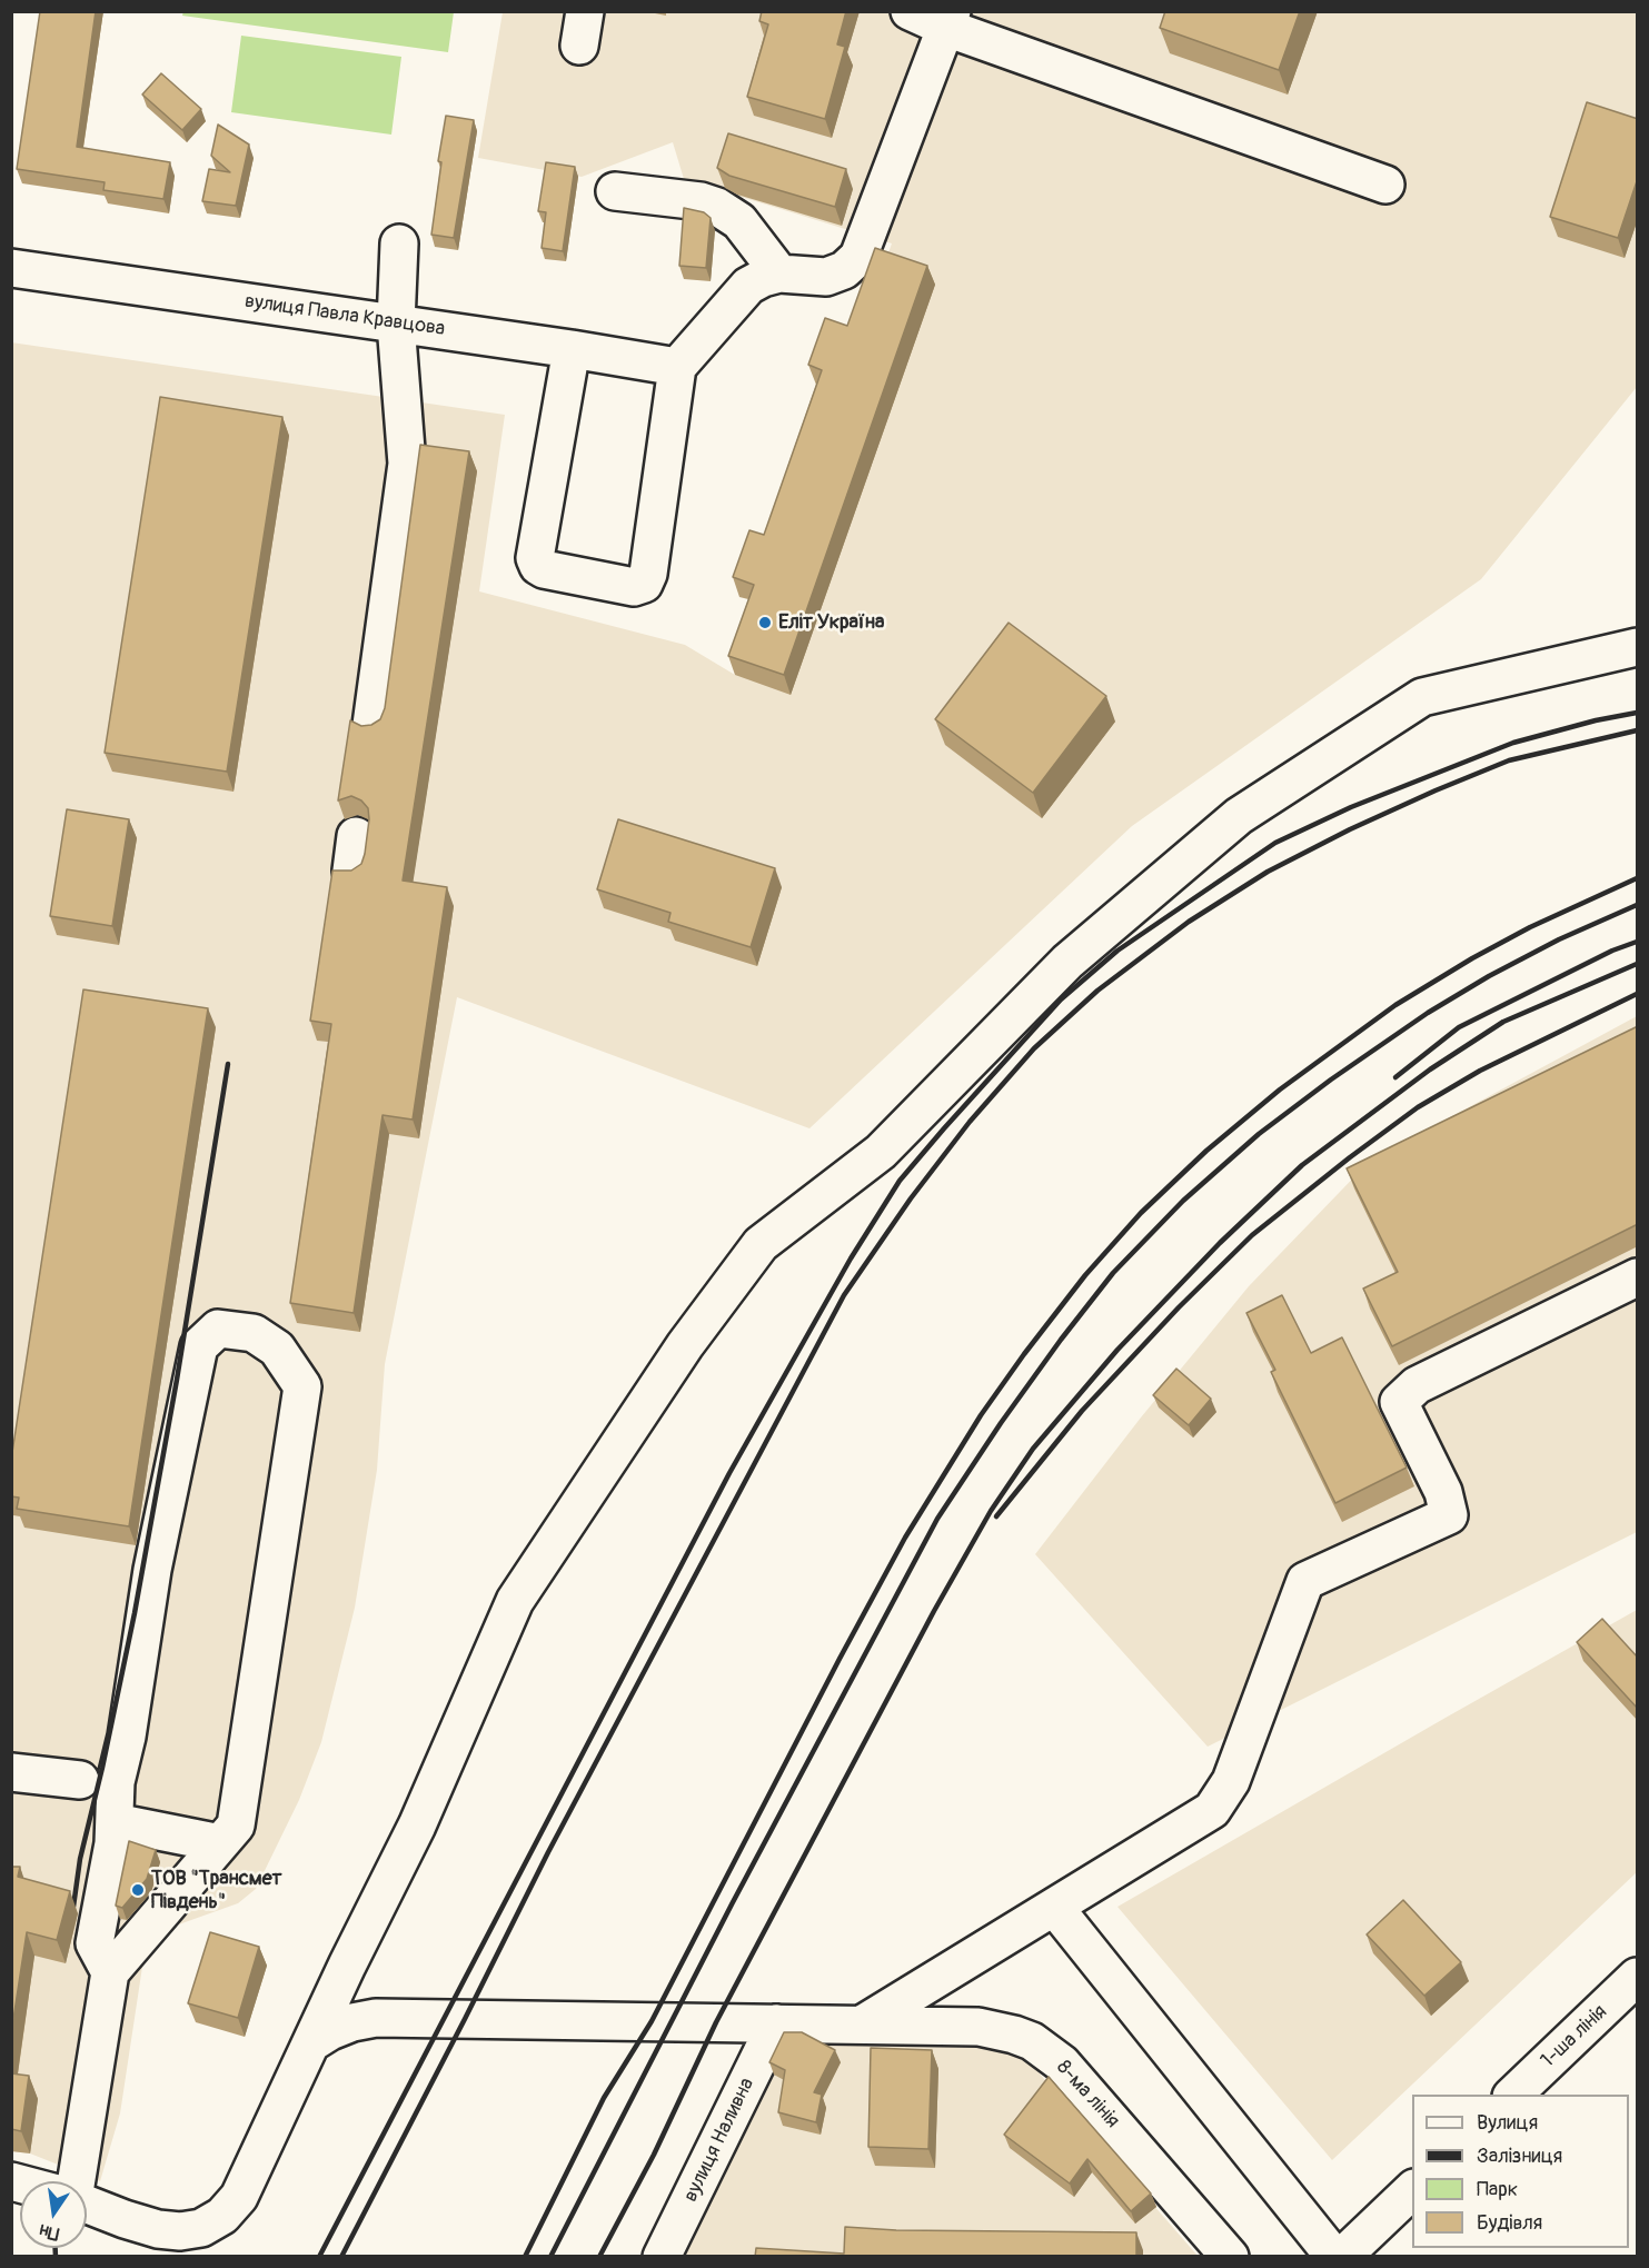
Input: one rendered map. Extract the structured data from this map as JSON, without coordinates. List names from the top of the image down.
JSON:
{
  "streets": {
    "street": [
      "вулиця Павла Кравцова",
      "1-ша лінія",
      "8-ма лінія",
      "вулиця Наливна"
    ]
  },
  "crossings": [
    ["8-ма лінія", "вулиця Наливна"]
  ],
  "places": ["Еліт Україна", "ТОВ \"Трансмет Південь\""],
  "legend": [
    "Вулиця",
    "Залізниця",
    "Парк",
    "Будівля"
  ],
  "north": "bottom"
}
